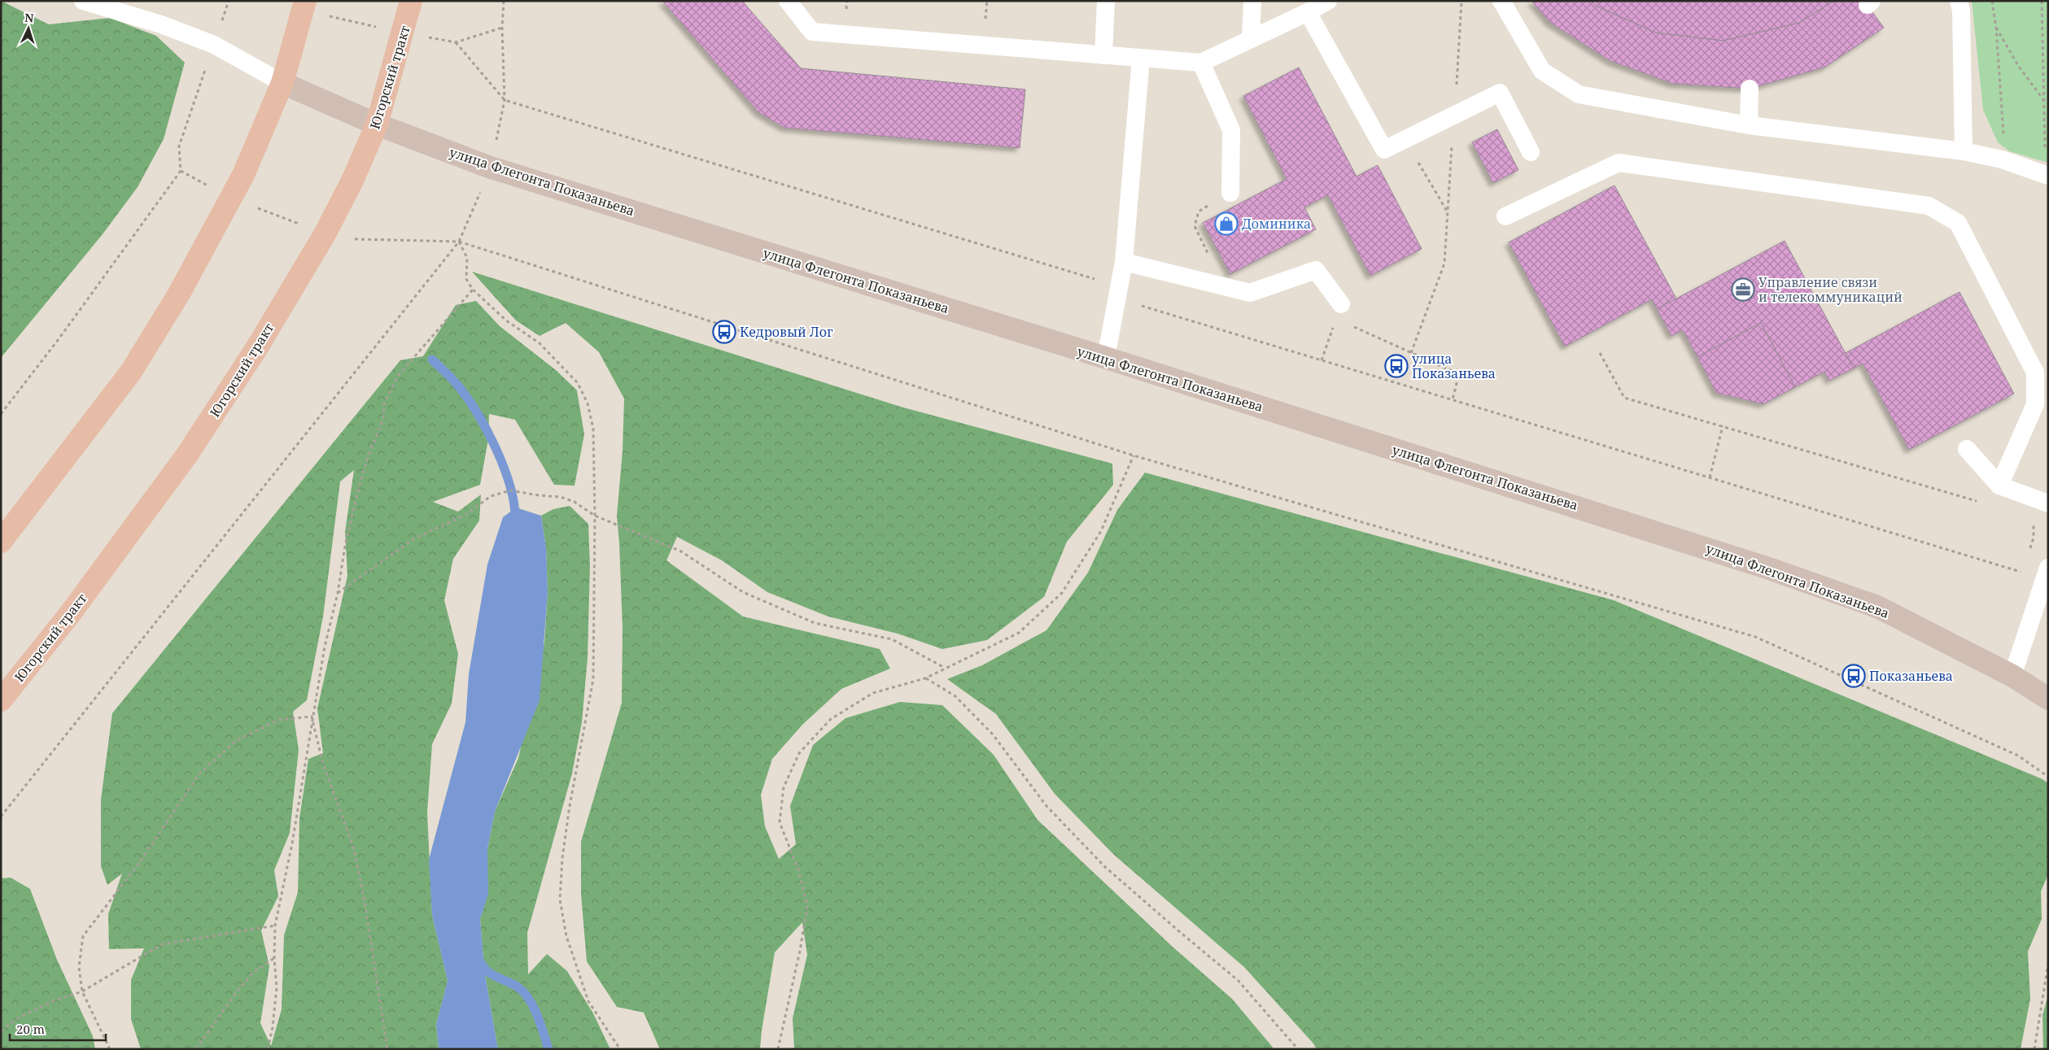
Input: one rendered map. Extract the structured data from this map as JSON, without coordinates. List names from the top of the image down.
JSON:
{
  "streets": {
    "main road": ["Югорский тракт", "улица Флегонта Показаньева"]
  },
  "crossings": [
    ["Югорский тракт", "улица Флегонта Показаньева"]
  ],
  "places": {
    "shop": ["Доминика"],
    "office": ["Управление связи и телекоммуникаций"],
    "bus stop": ["Кедровый Лог", "улица Показаньева", "Показаньева"]
  },
  "scale_bar": "20 m",
  "north": "top"
}
